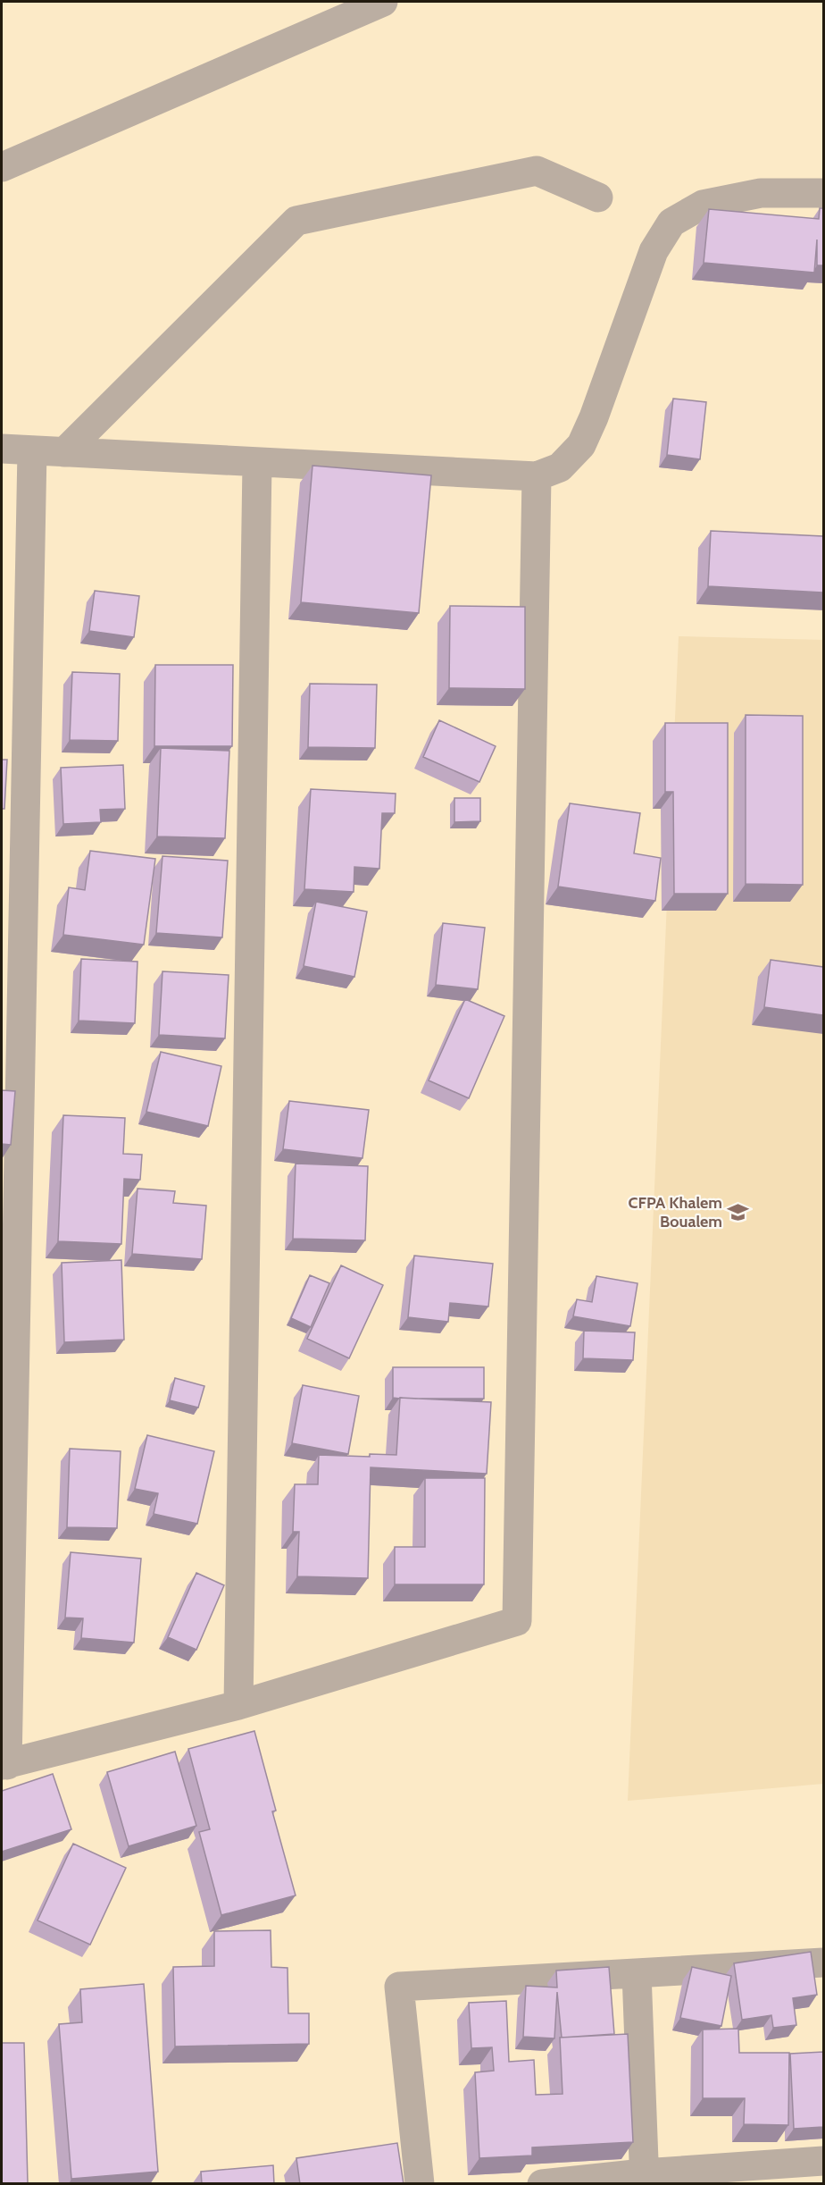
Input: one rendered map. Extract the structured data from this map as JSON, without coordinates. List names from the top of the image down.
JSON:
{
  "places": {
    "school or university": ["CFPA Khalem Boualem"]
  }
}
